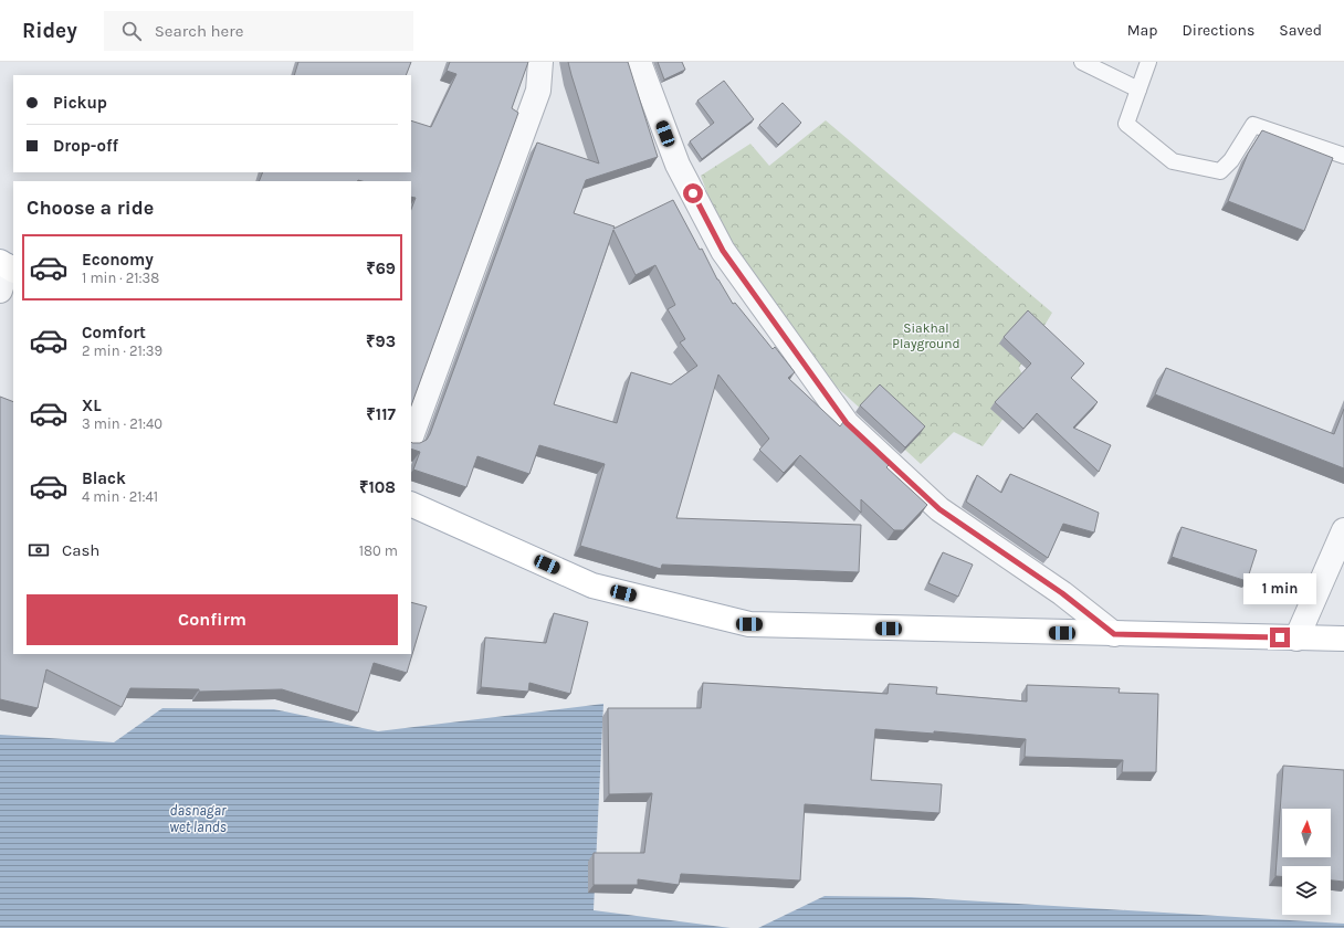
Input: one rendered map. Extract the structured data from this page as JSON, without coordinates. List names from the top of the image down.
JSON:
{
  "water": ["dasnagar wet lands"],
  "parks": ["Siakhal Playground"],
  "north": "top",
  "page": {
    "header": "Ridey",
    "search": "Search here",
    "nav": ["Map", "Directions", "Saved"],
    "banner": ["Pickup", "Drop-off"],
    "heading": "Choose a ride",
    "list": [
      {
        "name": "Economy",
        "note": "1 min · 21:38",
        "value": "₹69"
      },
      {
        "name": "Comfort",
        "note": "2 min · 21:39",
        "value": "₹93"
      },
      {
        "name": "XL",
        "note": "3 min · 21:40",
        "value": "₹117"
      },
      {
        "name": "Black",
        "note": "4 min · 21:41",
        "value": "₹108"
      }
    ],
    "pay": ["Cash", "180 m"],
    "bubble": "1 min",
    "buttons": "Confirm"
  }
}
